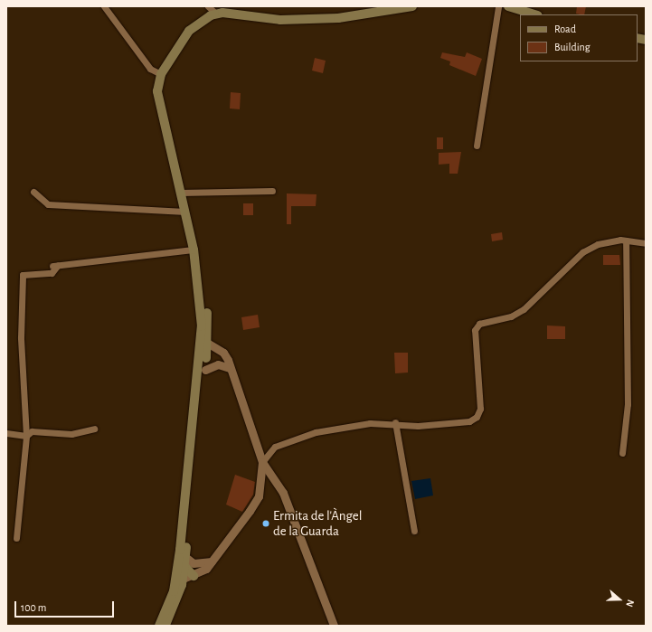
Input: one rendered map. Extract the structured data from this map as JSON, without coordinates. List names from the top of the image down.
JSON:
{
  "places": ["Ermita de l'Àngel de la Guarda"],
  "legend": ["Road", "Building"],
  "scale_bar": "100 m",
  "north": "right"
}
